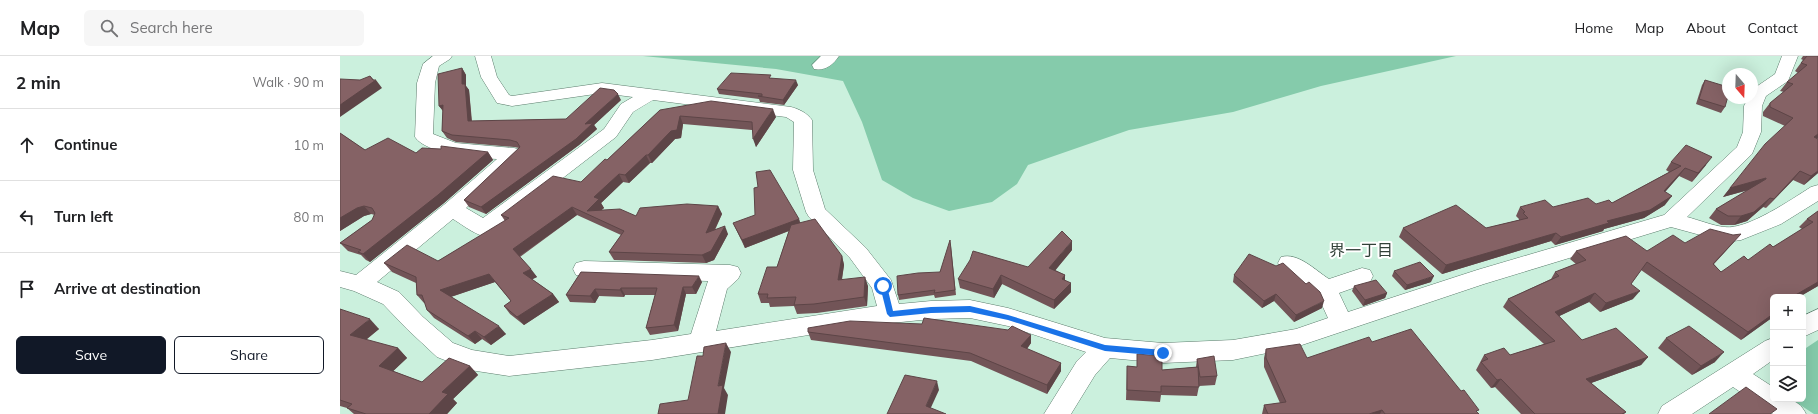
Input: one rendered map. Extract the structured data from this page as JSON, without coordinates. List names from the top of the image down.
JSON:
{
  "districts": ["界一丁目"],
  "north": "bottom",
  "page": {
    "header": "Map",
    "search": "Search here",
    "nav": [
      "Home",
      "Map",
      "About",
      "Contact"
    ],
    "heading": ["2 min", "Walk · 90 m"],
    "list": [
      ["Continue", "10 m"],
      ["Turn left", "80 m"],
      "Arrive at destination"
    ],
    "map_buttons": ["+", "−"],
    "buttons": ["Save", "Share"]
  }
}
